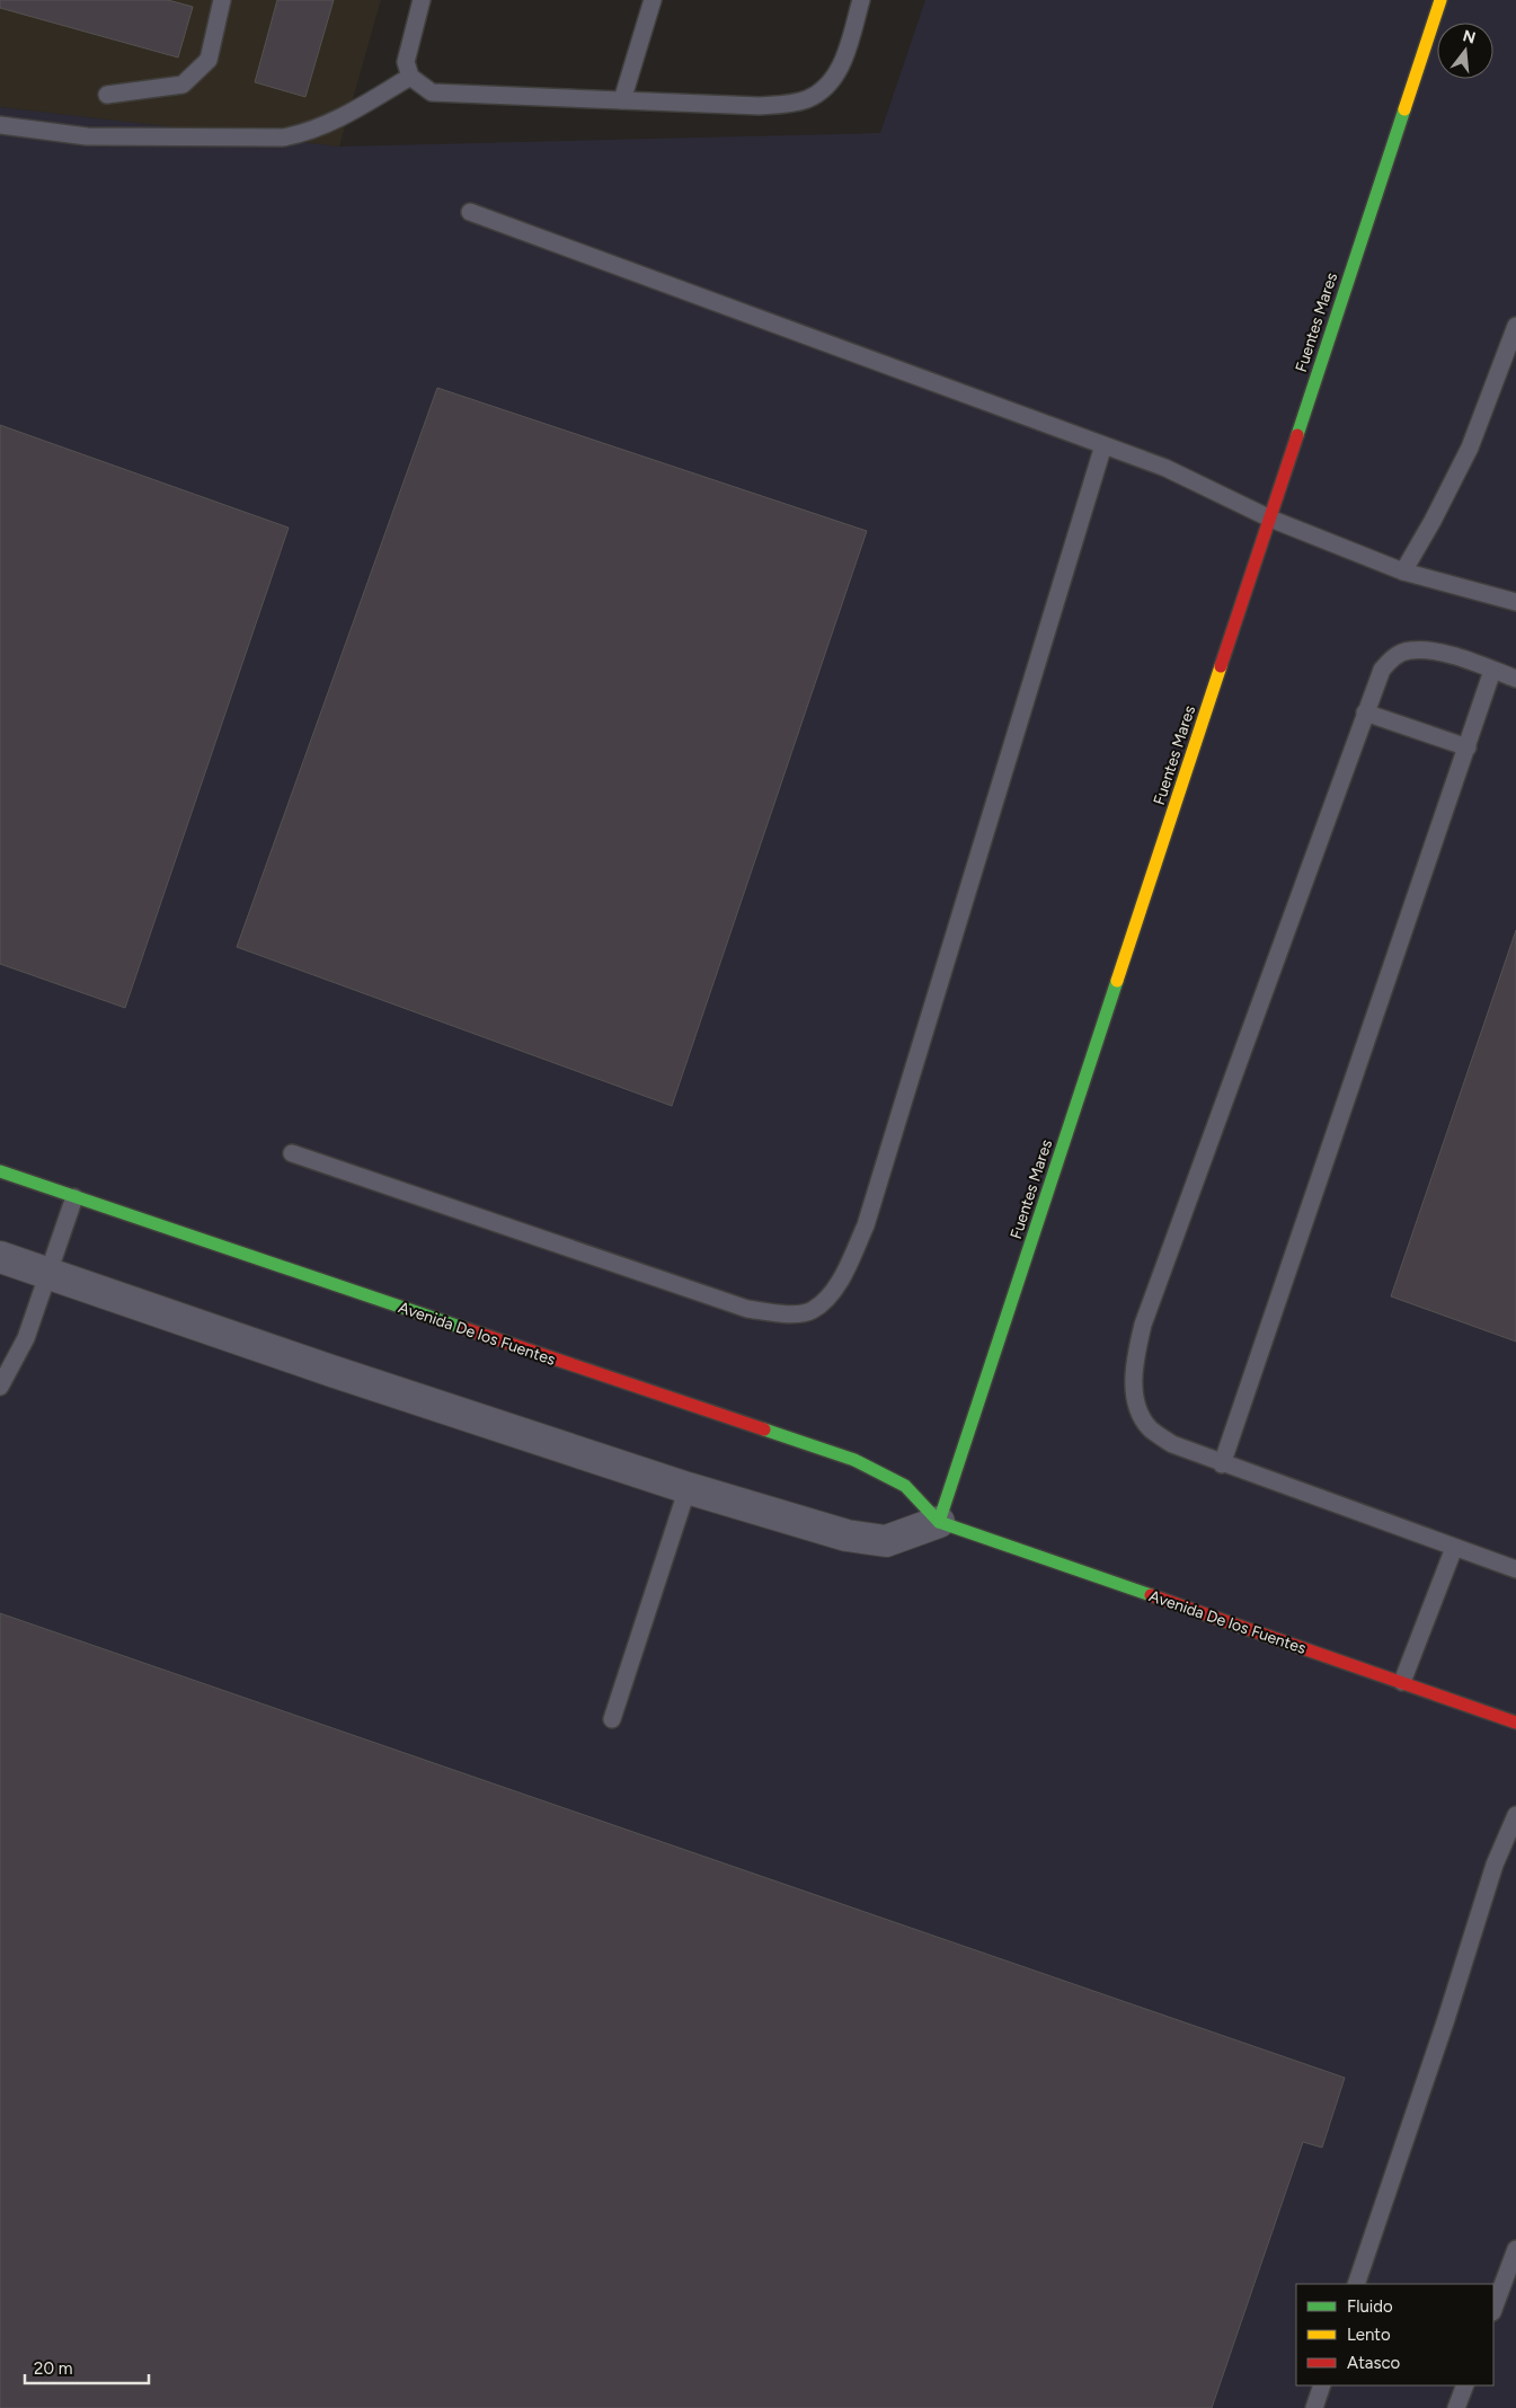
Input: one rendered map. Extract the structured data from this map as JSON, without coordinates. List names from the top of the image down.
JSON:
{
  "streets": {
    "street": ["Fuentes Mares", "Avenida De los Fuentes"]
  },
  "crossings": [
    ["Fuentes Mares", "Avenida De los Fuentes"]
  ],
  "legend": ["Fluido", "Lento", "Atasco"],
  "scale_bar": "20 m",
  "north": "top"
}
